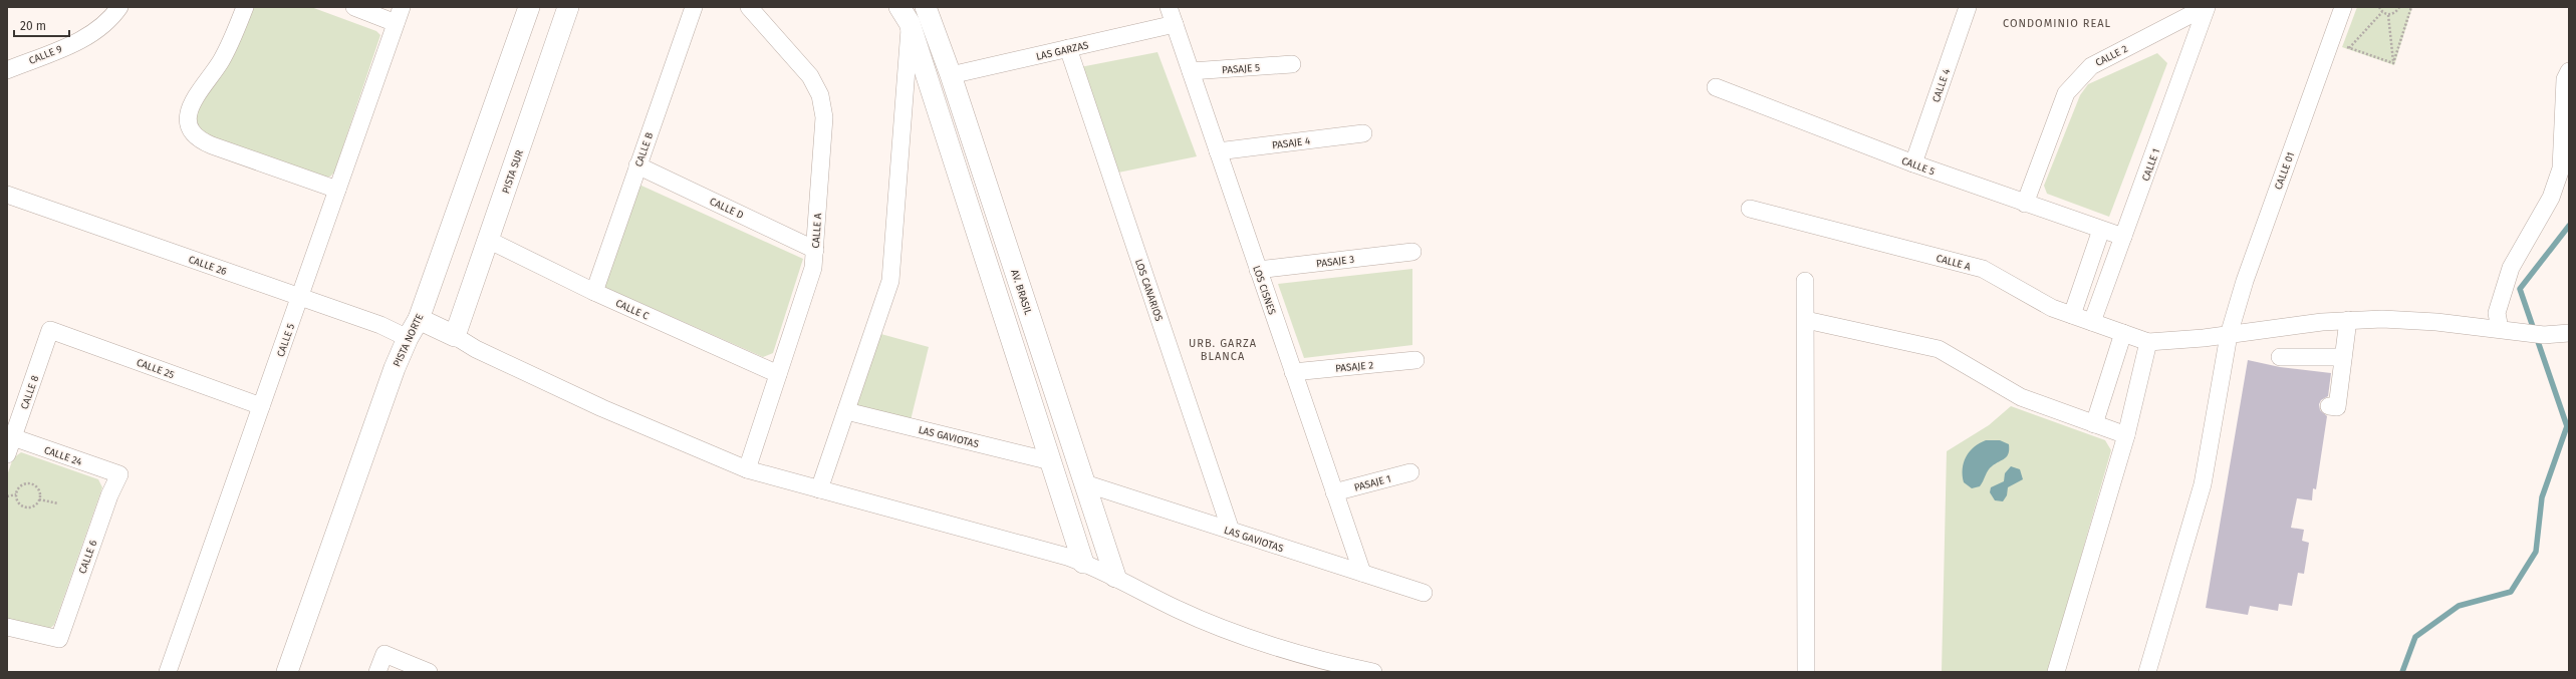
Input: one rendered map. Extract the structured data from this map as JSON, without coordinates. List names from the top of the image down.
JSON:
{
  "streets": {
    "street": [
      "LAS GARZAS",
      "CALLE 9",
      "CALLE 2",
      "PASAJE 5",
      "CALLE 4",
      "PASAJE 4",
      "CALLE B",
      "CALLE 1",
      "CALLE 5",
      "CALLE 01",
      "PISTA SUR",
      "CALLE D",
      "CALLE A",
      "PASAJE 3",
      "CALLE 26",
      "LOS CANARIOS",
      "LOS CISNES",
      "AV. BRASIL",
      "CALLE C",
      "PISTA NORTE",
      "PASAJE 2",
      "CALLE 25",
      "CALLE 8",
      "LAS GAVIOTAS",
      "CALLE 24",
      "PASAJE 1",
      "CALLE 6"
    ]
  },
  "crossings": [
    ["LAS GARZAS", "LOS CANARIOS"],
    ["LAS GARZAS", "LOS CISNES"],
    ["LAS GARZAS", "AV. BRASIL"],
    ["CALLE 2", "CALLE 1"],
    ["CALLE 2", "CALLE 5"],
    ["PASAJE 5", "LOS CISNES"],
    ["CALLE 4", "CALLE 5"],
    ["PASAJE 4", "LOS CISNES"],
    ["CALLE B", "CALLE D"],
    ["CALLE B", "CALLE C"],
    ["CALLE 1", "CALLE 5"],
    ["CALLE 1", "CALLE A"],
    ["CALLE 5", "CALLE 26"],
    ["CALLE 5", "CALLE 25"],
    ["PISTA SUR", "CALLE C"],
    ["CALLE D", "CALLE A"],
    ["CALLE A", "CALLE C"],
    ["PASAJE 3", "LOS CISNES"],
    ["CALLE 26", "PISTA NORTE"],
    ["LOS CANARIOS", "LAS GAVIOTAS"],
    ["LOS CISNES", "PASAJE 2"],
    ["LOS CISNES", "LAS GAVIOTAS"],
    ["LOS CISNES", "PASAJE 1"],
    ["AV. BRASIL", "LAS GAVIOTAS"],
    ["CALLE 25", "CALLE 8"],
    ["CALLE 8", "CALLE 24"],
    ["CALLE 24", "CALLE 6"]
  ],
  "districts": ["CONDOMINIO REAL", "URB. GARZA BLANCA"],
  "scale_bar": "20 m"
}
